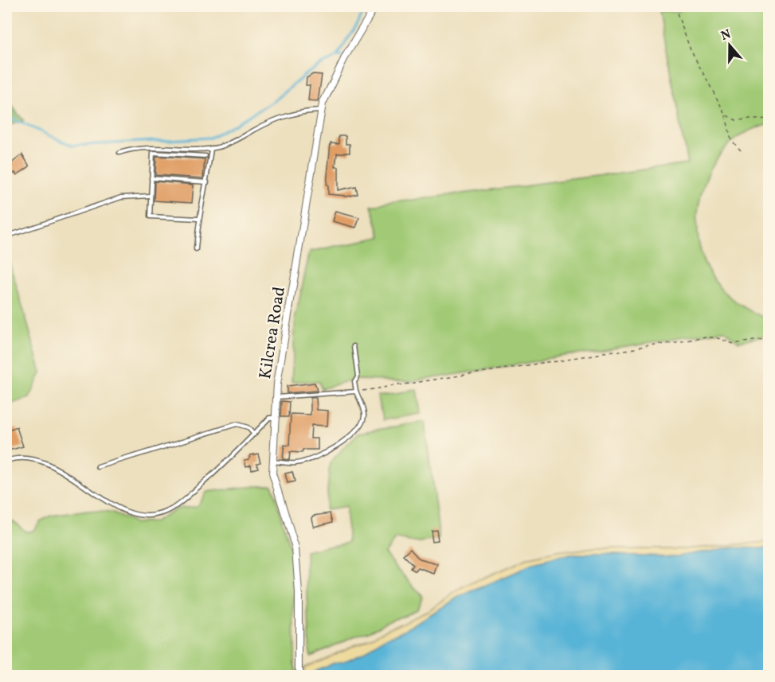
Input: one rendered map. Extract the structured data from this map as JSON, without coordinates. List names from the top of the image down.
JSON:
{
  "streets": {
    "street": ["Kilcrea Road"]
  },
  "north": "top"
}
